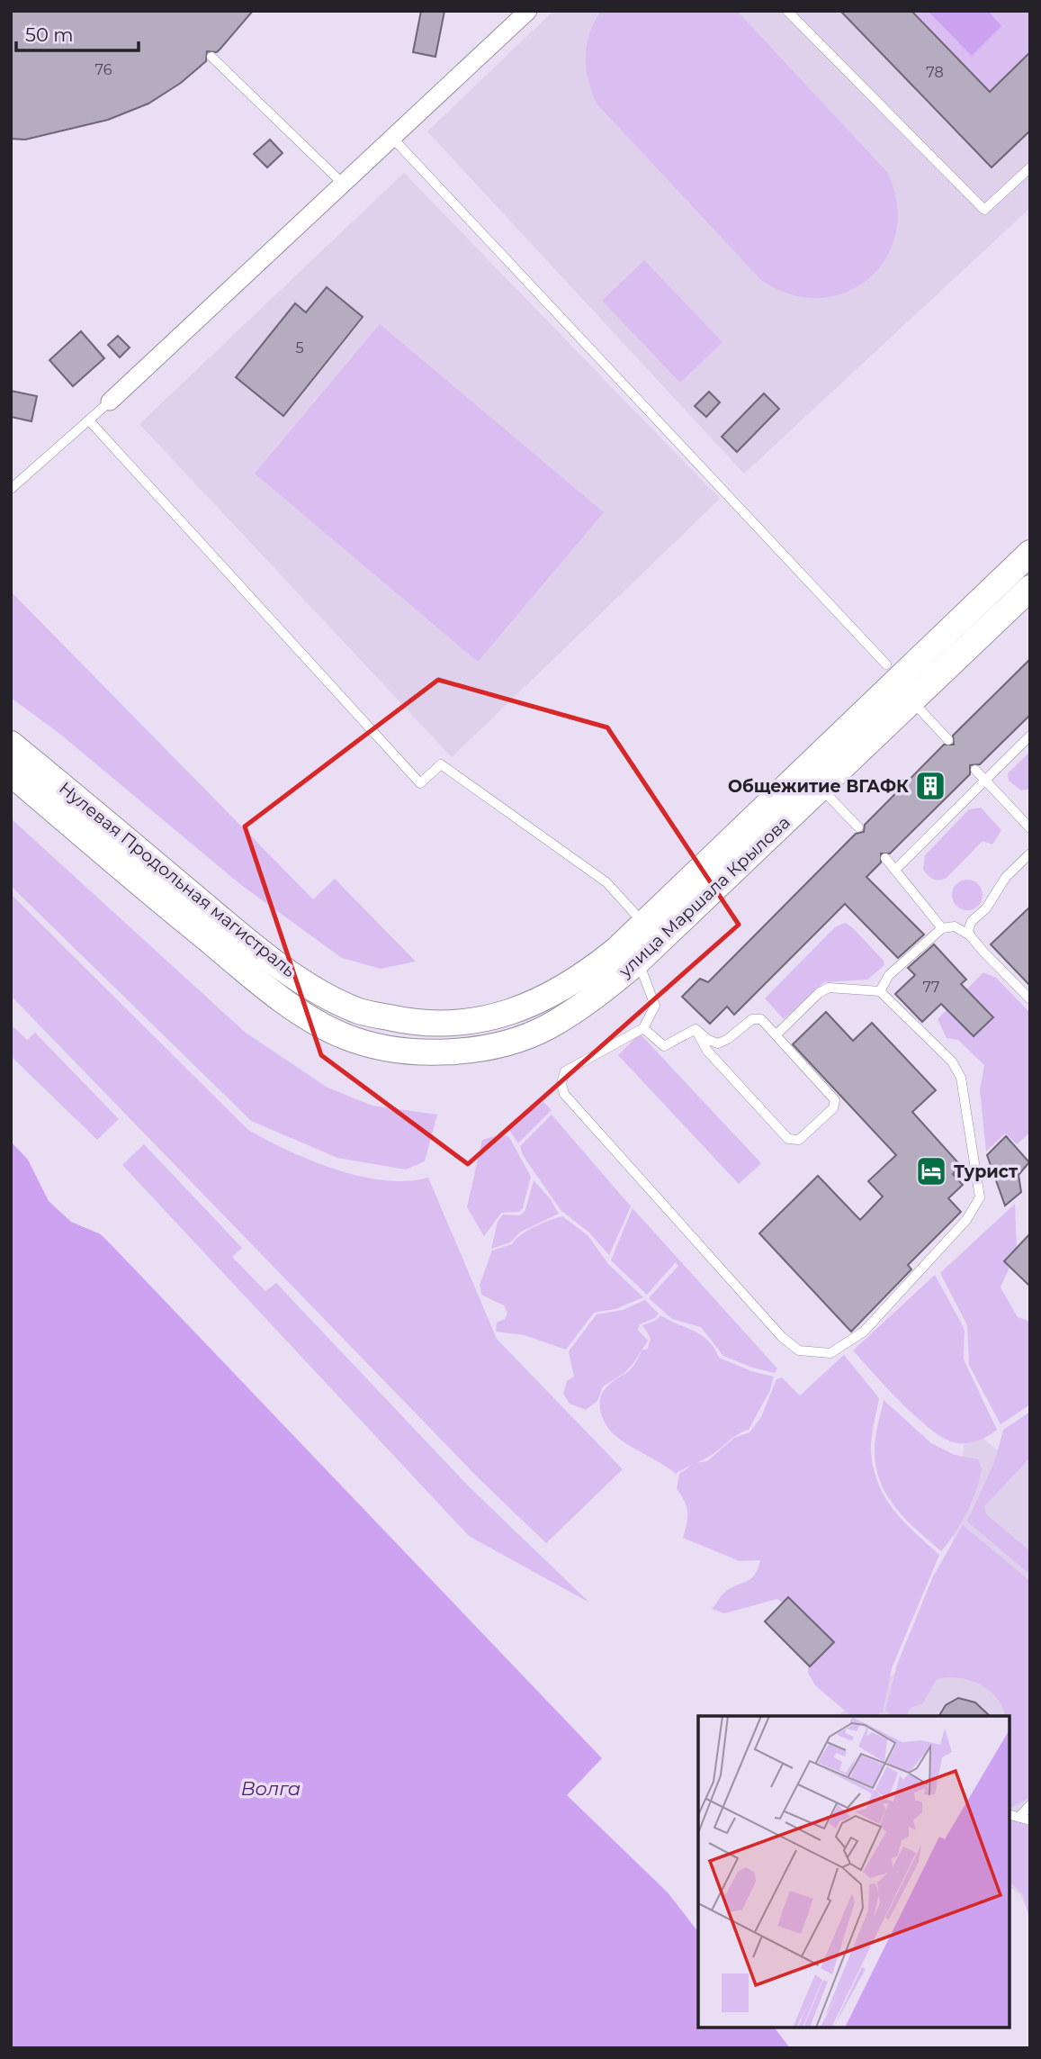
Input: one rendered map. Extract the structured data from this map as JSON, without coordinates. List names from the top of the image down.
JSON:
{
  "streets": {
    "main road": ["Нулевая Продольная магистраль", "улица Маршала Крылова"]
  },
  "crossings": [
    ["Нулевая Продольная магистраль", "улица Маршала Крылова"]
  ],
  "water": ["Волга"],
  "places": {
    "building": ["Общежитие ВГАФК"],
    "hotel": ["Турист"]
  },
  "house_numbers": [
    "76",
    "78",
    "5",
    "77"
  ],
  "scale_bar": "50 m"
}
